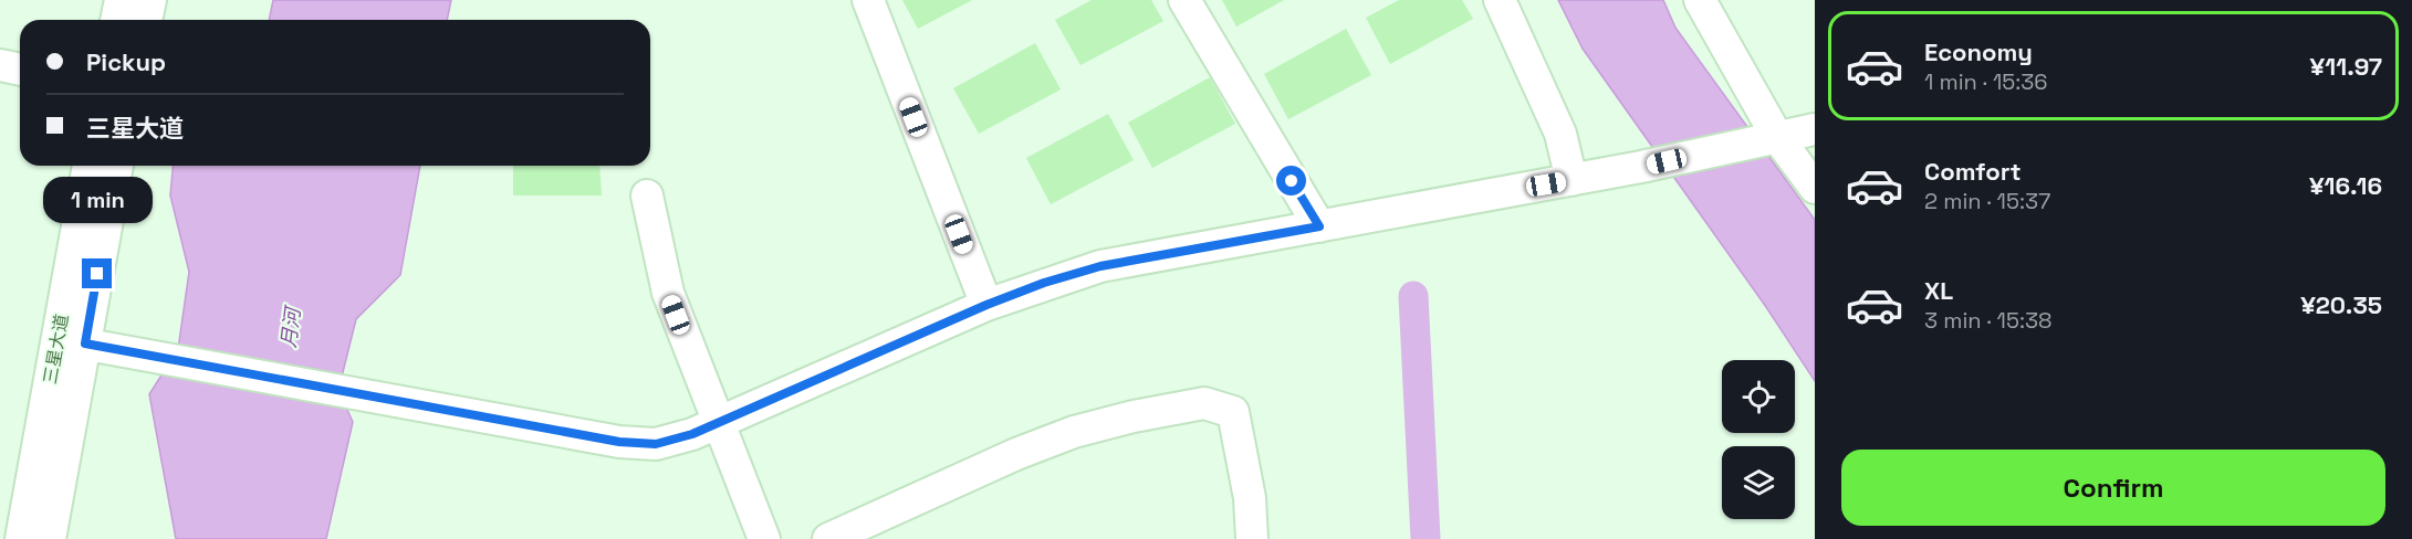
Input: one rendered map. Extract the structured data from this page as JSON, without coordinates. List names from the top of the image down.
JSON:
{
  "streets": {
    "street": ["三星大道"]
  },
  "water": ["月河"],
  "page": {
    "list": [
      {
        "name": "Economy",
        "note": "1 min · 15:36",
        "value": "¥11.97"
      },
      {
        "name": "Comfort",
        "note": "2 min · 15:37",
        "value": "¥16.16"
      },
      {
        "name": "XL",
        "note": "3 min · 15:38",
        "value": "¥20.35"
      }
    ],
    "banner": ["Pickup", "三星大道"],
    "bubble": "1 min",
    "buttons": "Confirm"
  }
}
